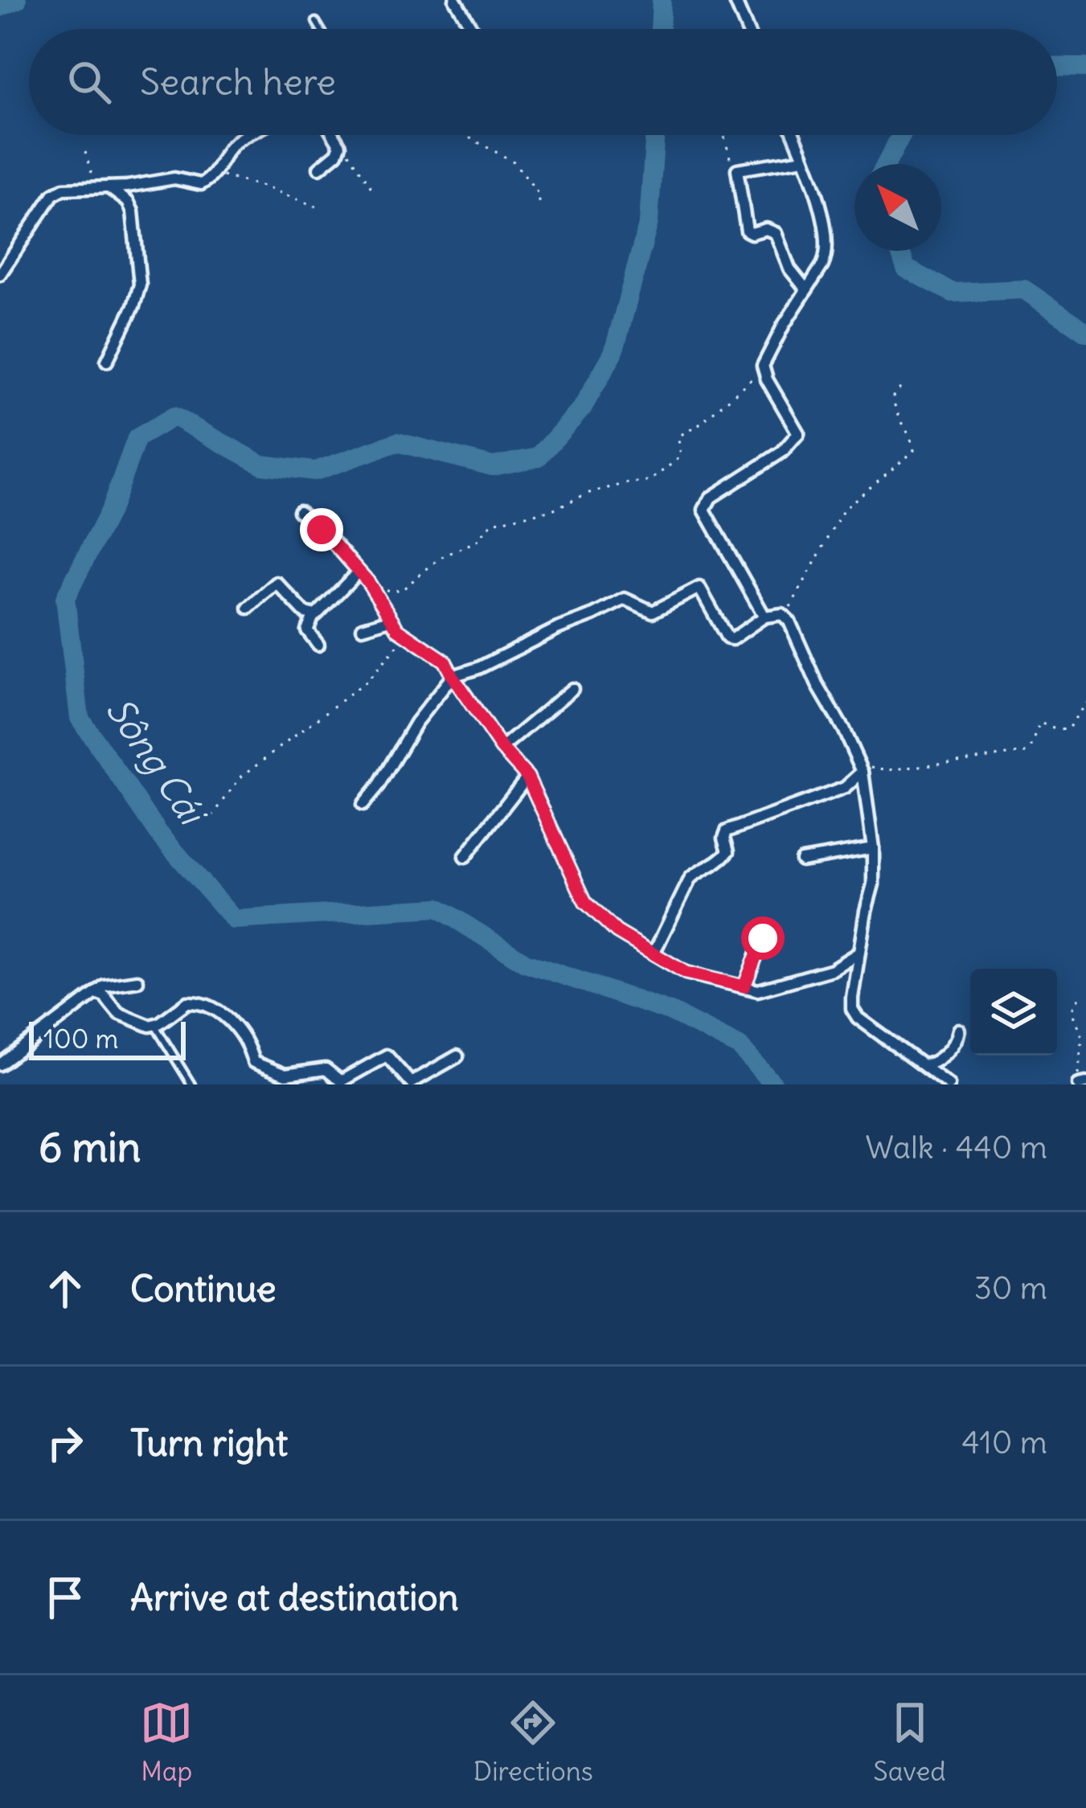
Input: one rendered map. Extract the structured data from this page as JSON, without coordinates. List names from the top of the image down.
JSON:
{
  "water": ["Sông Cái"],
  "scale_bar": "100 m",
  "north": "top left",
  "page": {
    "search": "Search here",
    "scale": "100 m",
    "heading": ["6 min", "Walk · 440 m"],
    "list": [
      ["Continue", "30 m"],
      ["Turn right", "410 m"],
      "Arrive at destination"
    ],
    "nav": ["Map", "Directions", "Saved"]
  }
}
